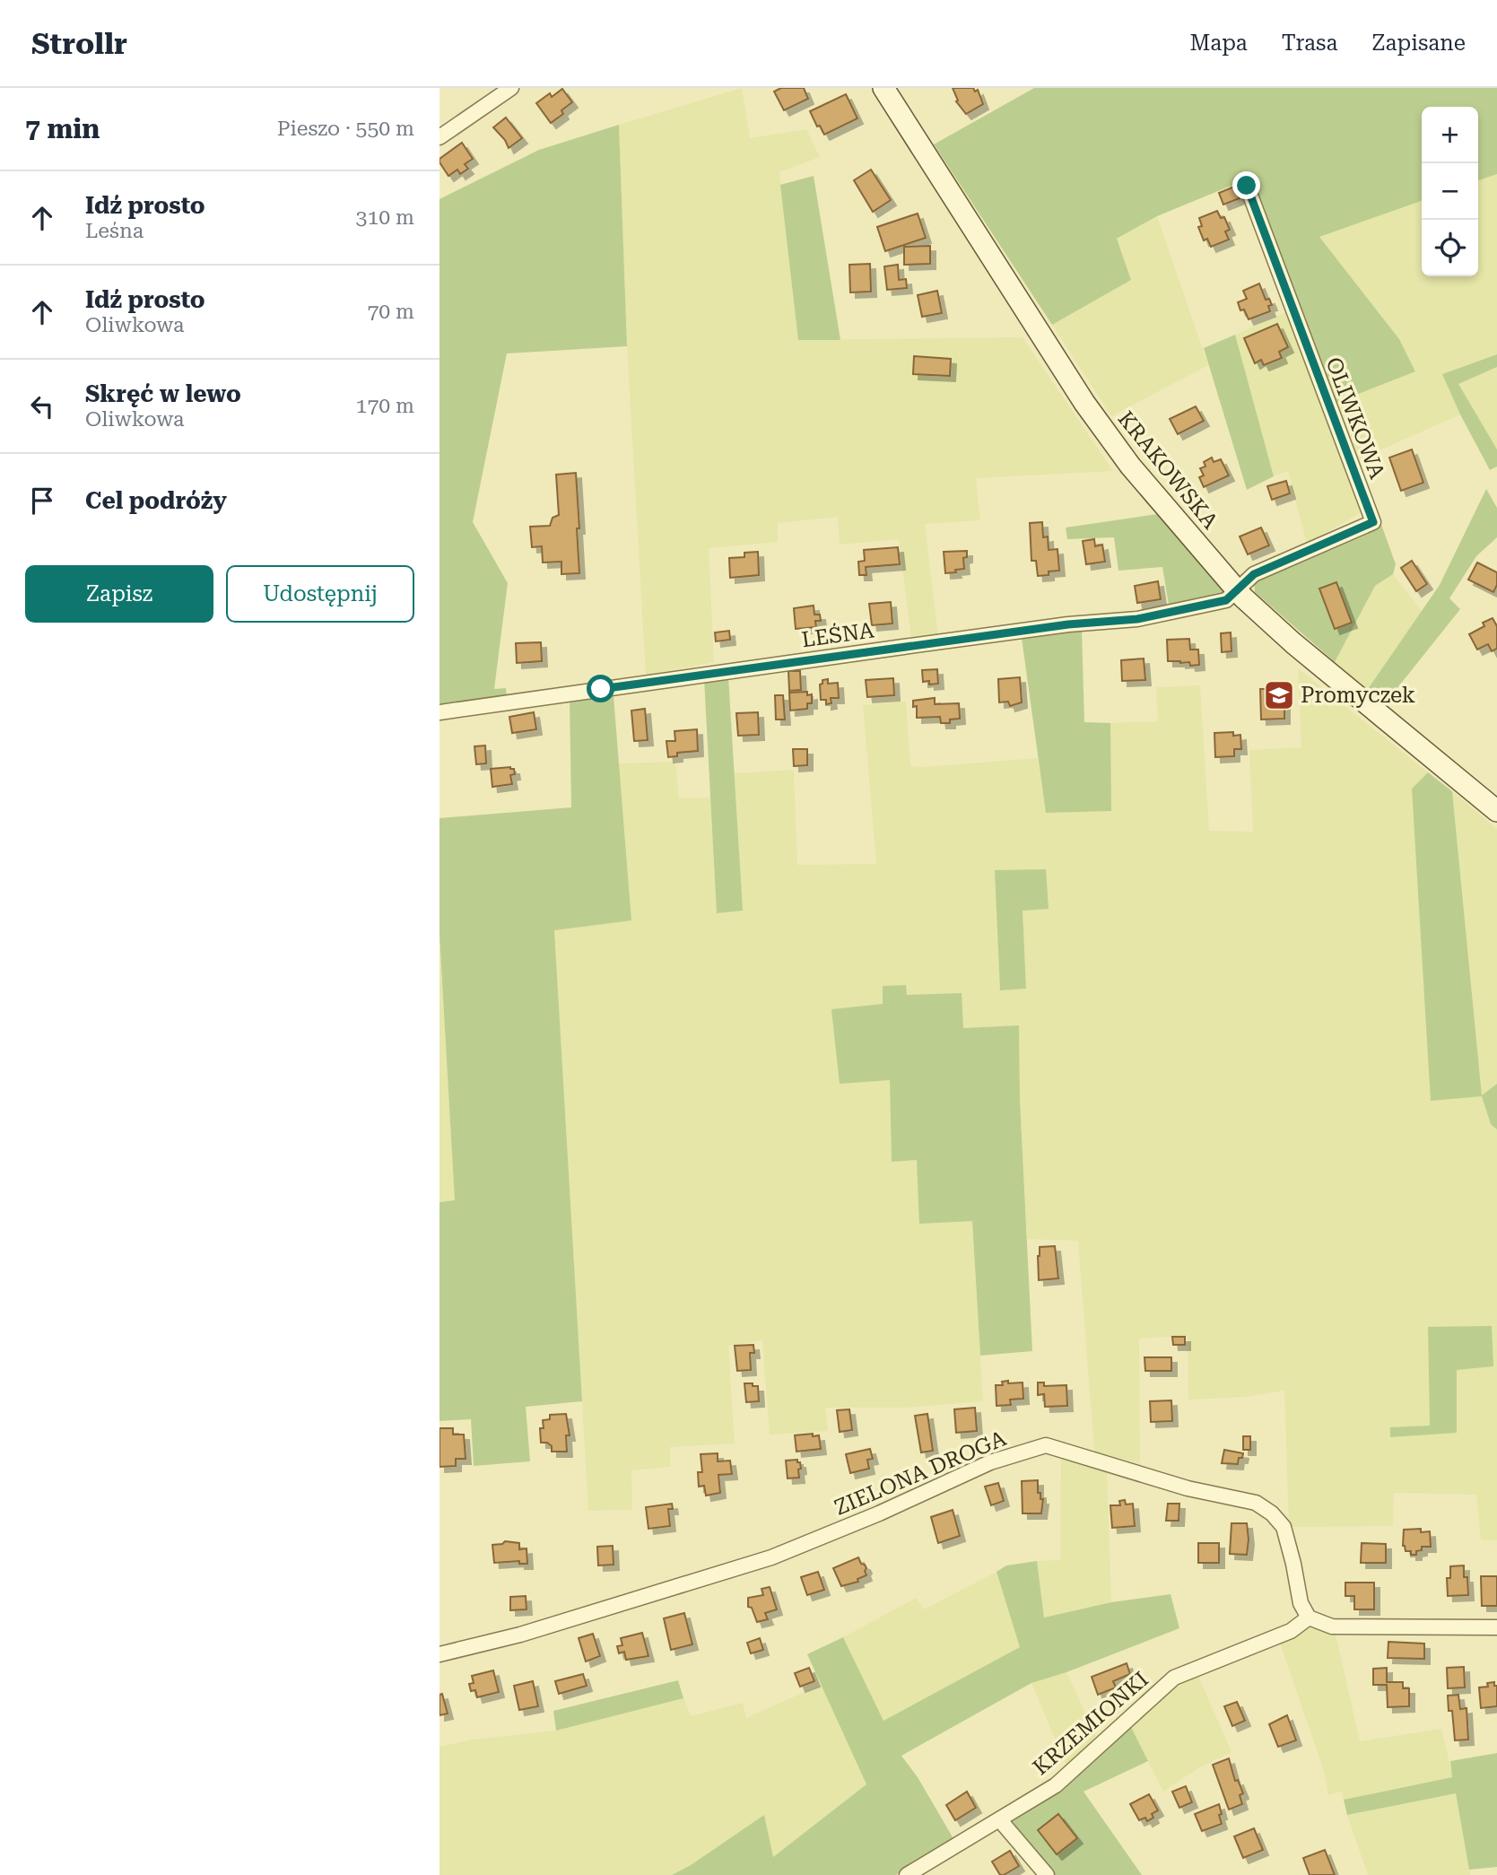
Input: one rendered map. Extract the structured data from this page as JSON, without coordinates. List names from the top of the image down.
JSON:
{
  "streets": {
    "main road": ["KRAKOWSKA"],
    "street": [
      "OLIWKOWA",
      "LEŚNA",
      "ZIELONA DROGA",
      "KRZEMIONKI"
    ]
  },
  "crossings": [
    ["OLIWKOWA", "KRAKOWSKA"],
    ["OLIWKOWA", "LEŚNA"],
    ["KRAKOWSKA", "LEŚNA"],
    ["ZIELONA DROGA", "KRZEMIONKI"]
  ],
  "places": {
    "school or university": ["Promyczek"]
  },
  "page": {
    "header": "Strollr",
    "nav": ["Mapa", "Trasa", "Zapisane"],
    "heading": ["7 min", "Pieszo · 550 m"],
    "map_buttons": ["+", "−"],
    "list": [
      ["Idź prosto", "Leśna", "310 m"],
      ["Idź prosto", "Oliwkowa", "70 m"],
      ["Skręć w lewo", "Oliwkowa", "170 m"],
      "Cel podróży"
    ],
    "buttons": ["Zapisz", "Udostępnij"]
  }
}
